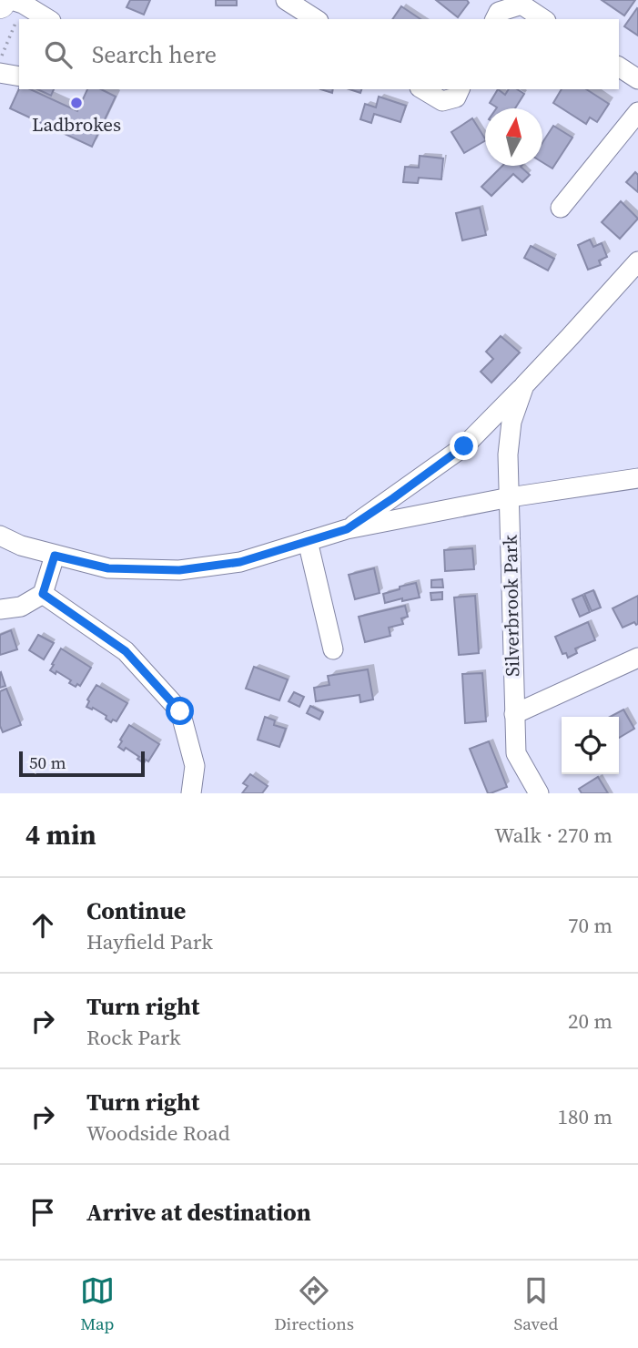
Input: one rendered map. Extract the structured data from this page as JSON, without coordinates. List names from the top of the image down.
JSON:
{
  "streets": {
    "street": ["Silverbrook Park"]
  },
  "places": ["Ladbrokes"],
  "scale_bar": "50 m",
  "north": "top",
  "page": {
    "search": "Search here",
    "scale": "50 m",
    "heading": ["4 min", "Walk · 270 m"],
    "list": [
      ["Continue", "Hayfield Park", "70 m"],
      ["Turn right", "Rock Park", "20 m"],
      ["Turn right", "Woodside Road", "180 m"],
      "Arrive at destination"
    ],
    "nav": ["Map", "Directions", "Saved"]
  }
}
